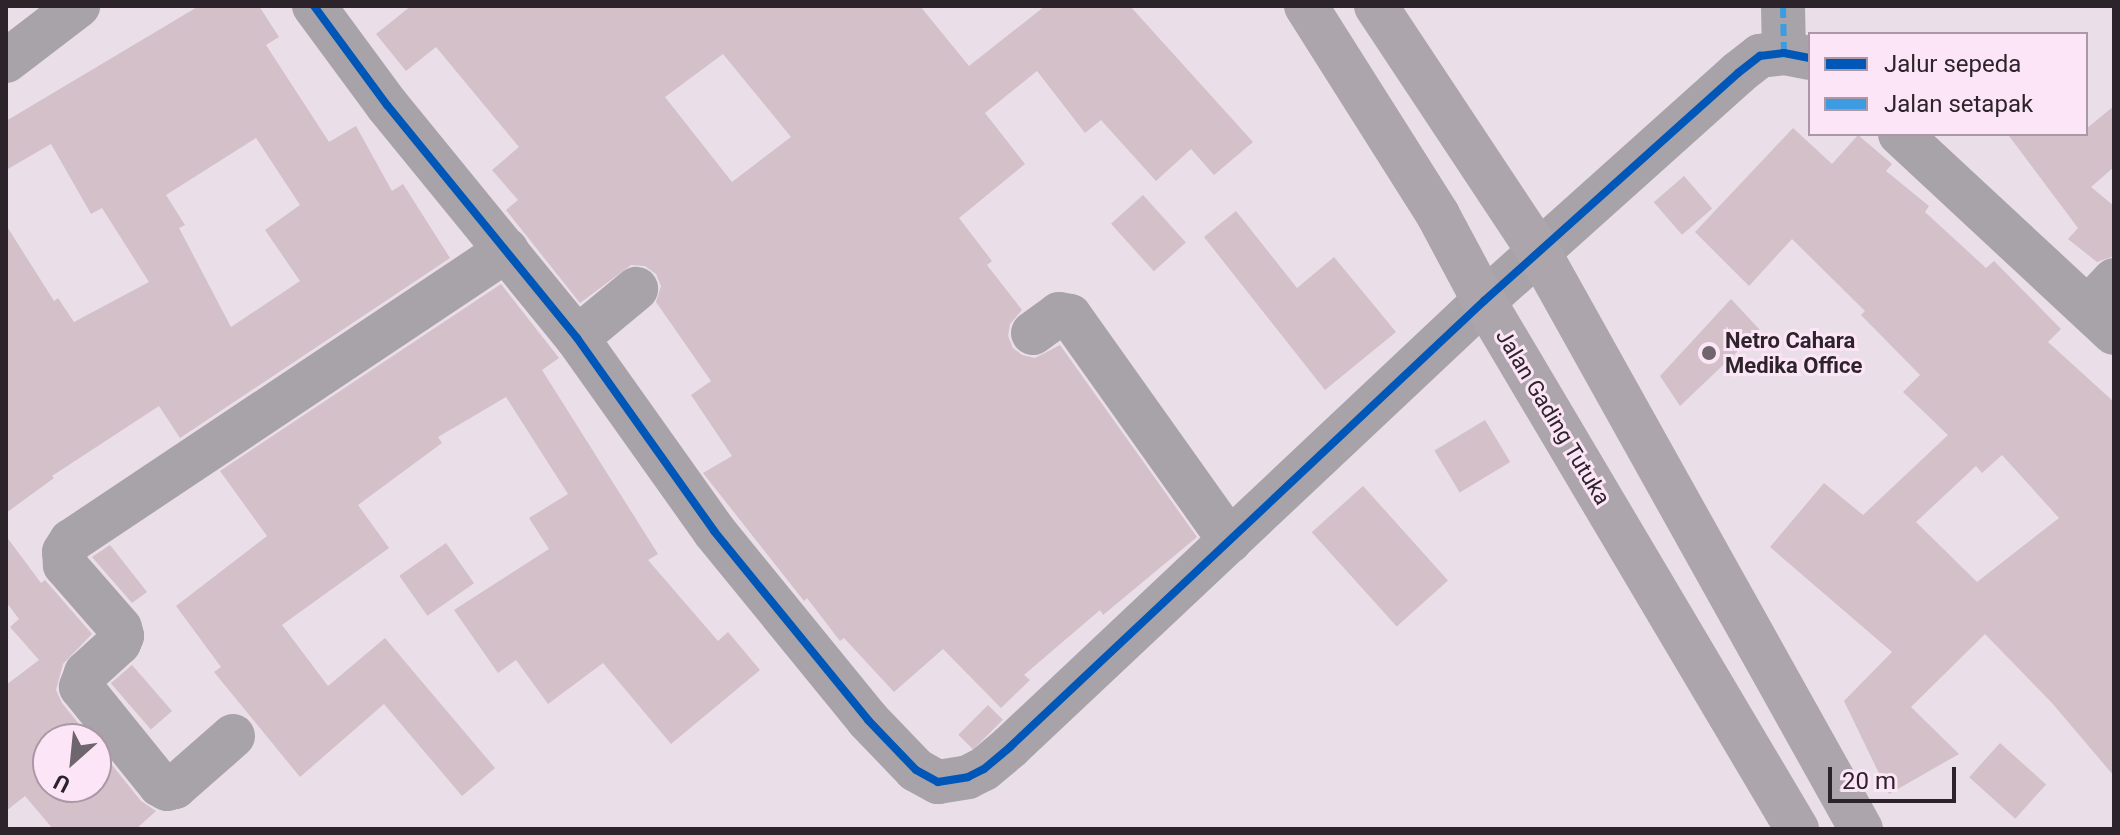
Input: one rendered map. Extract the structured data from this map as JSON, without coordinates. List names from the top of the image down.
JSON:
{
  "streets": {
    "main road": ["Jalan Gading Tutuka"]
  },
  "places": ["Netro Cahara Medika Office"],
  "legend": ["Jalur sepeda", "Jalan setapak"],
  "scale_bar": "20 m",
  "north": "bottom left"
}
